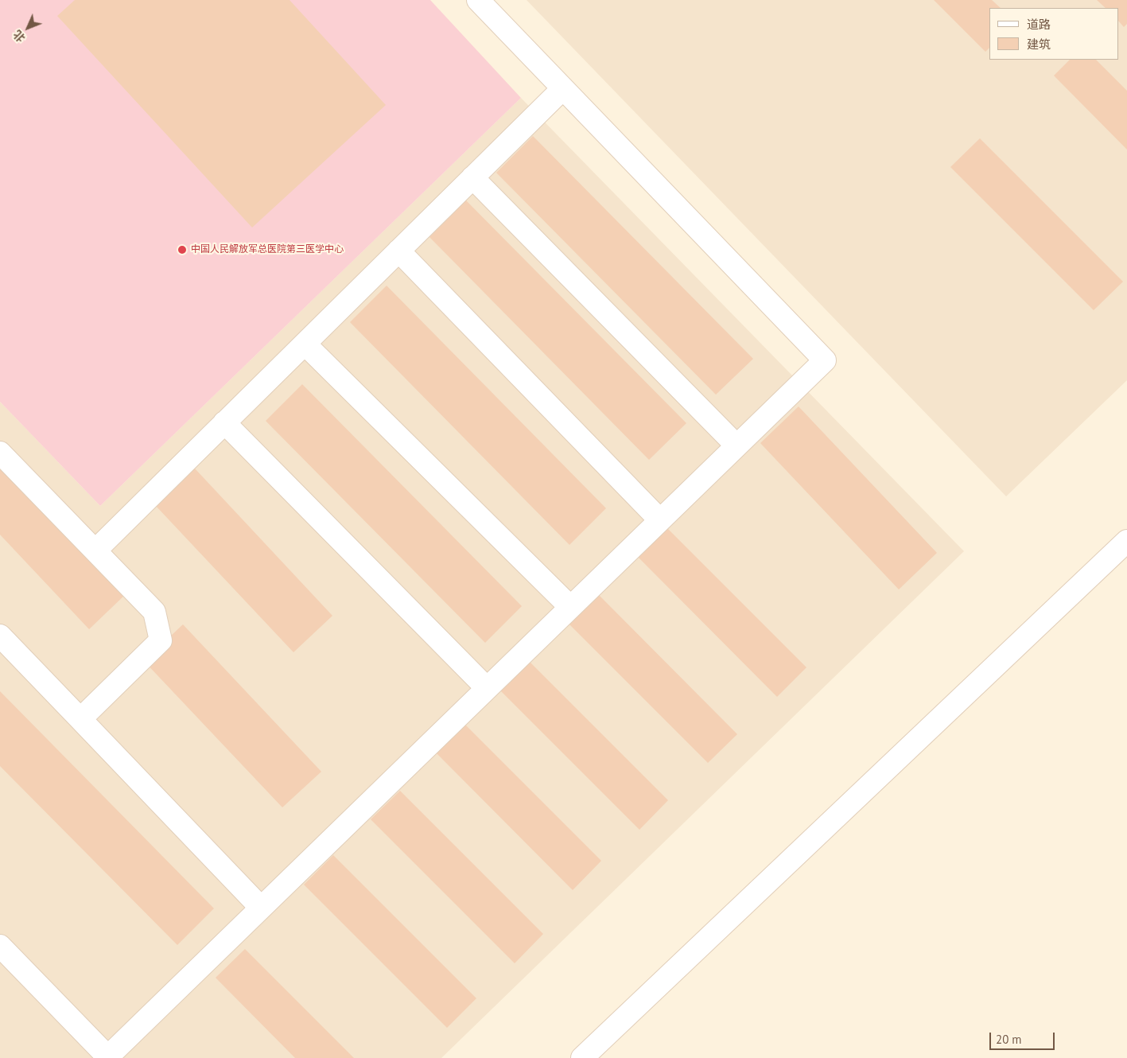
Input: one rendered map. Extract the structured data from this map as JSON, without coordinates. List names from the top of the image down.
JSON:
{
  "places": ["中国人民解放军总医院第三医学中心"],
  "legend": ["道路", "建筑"],
  "scale_bar": "20 m",
  "north": "bottom left"
}
